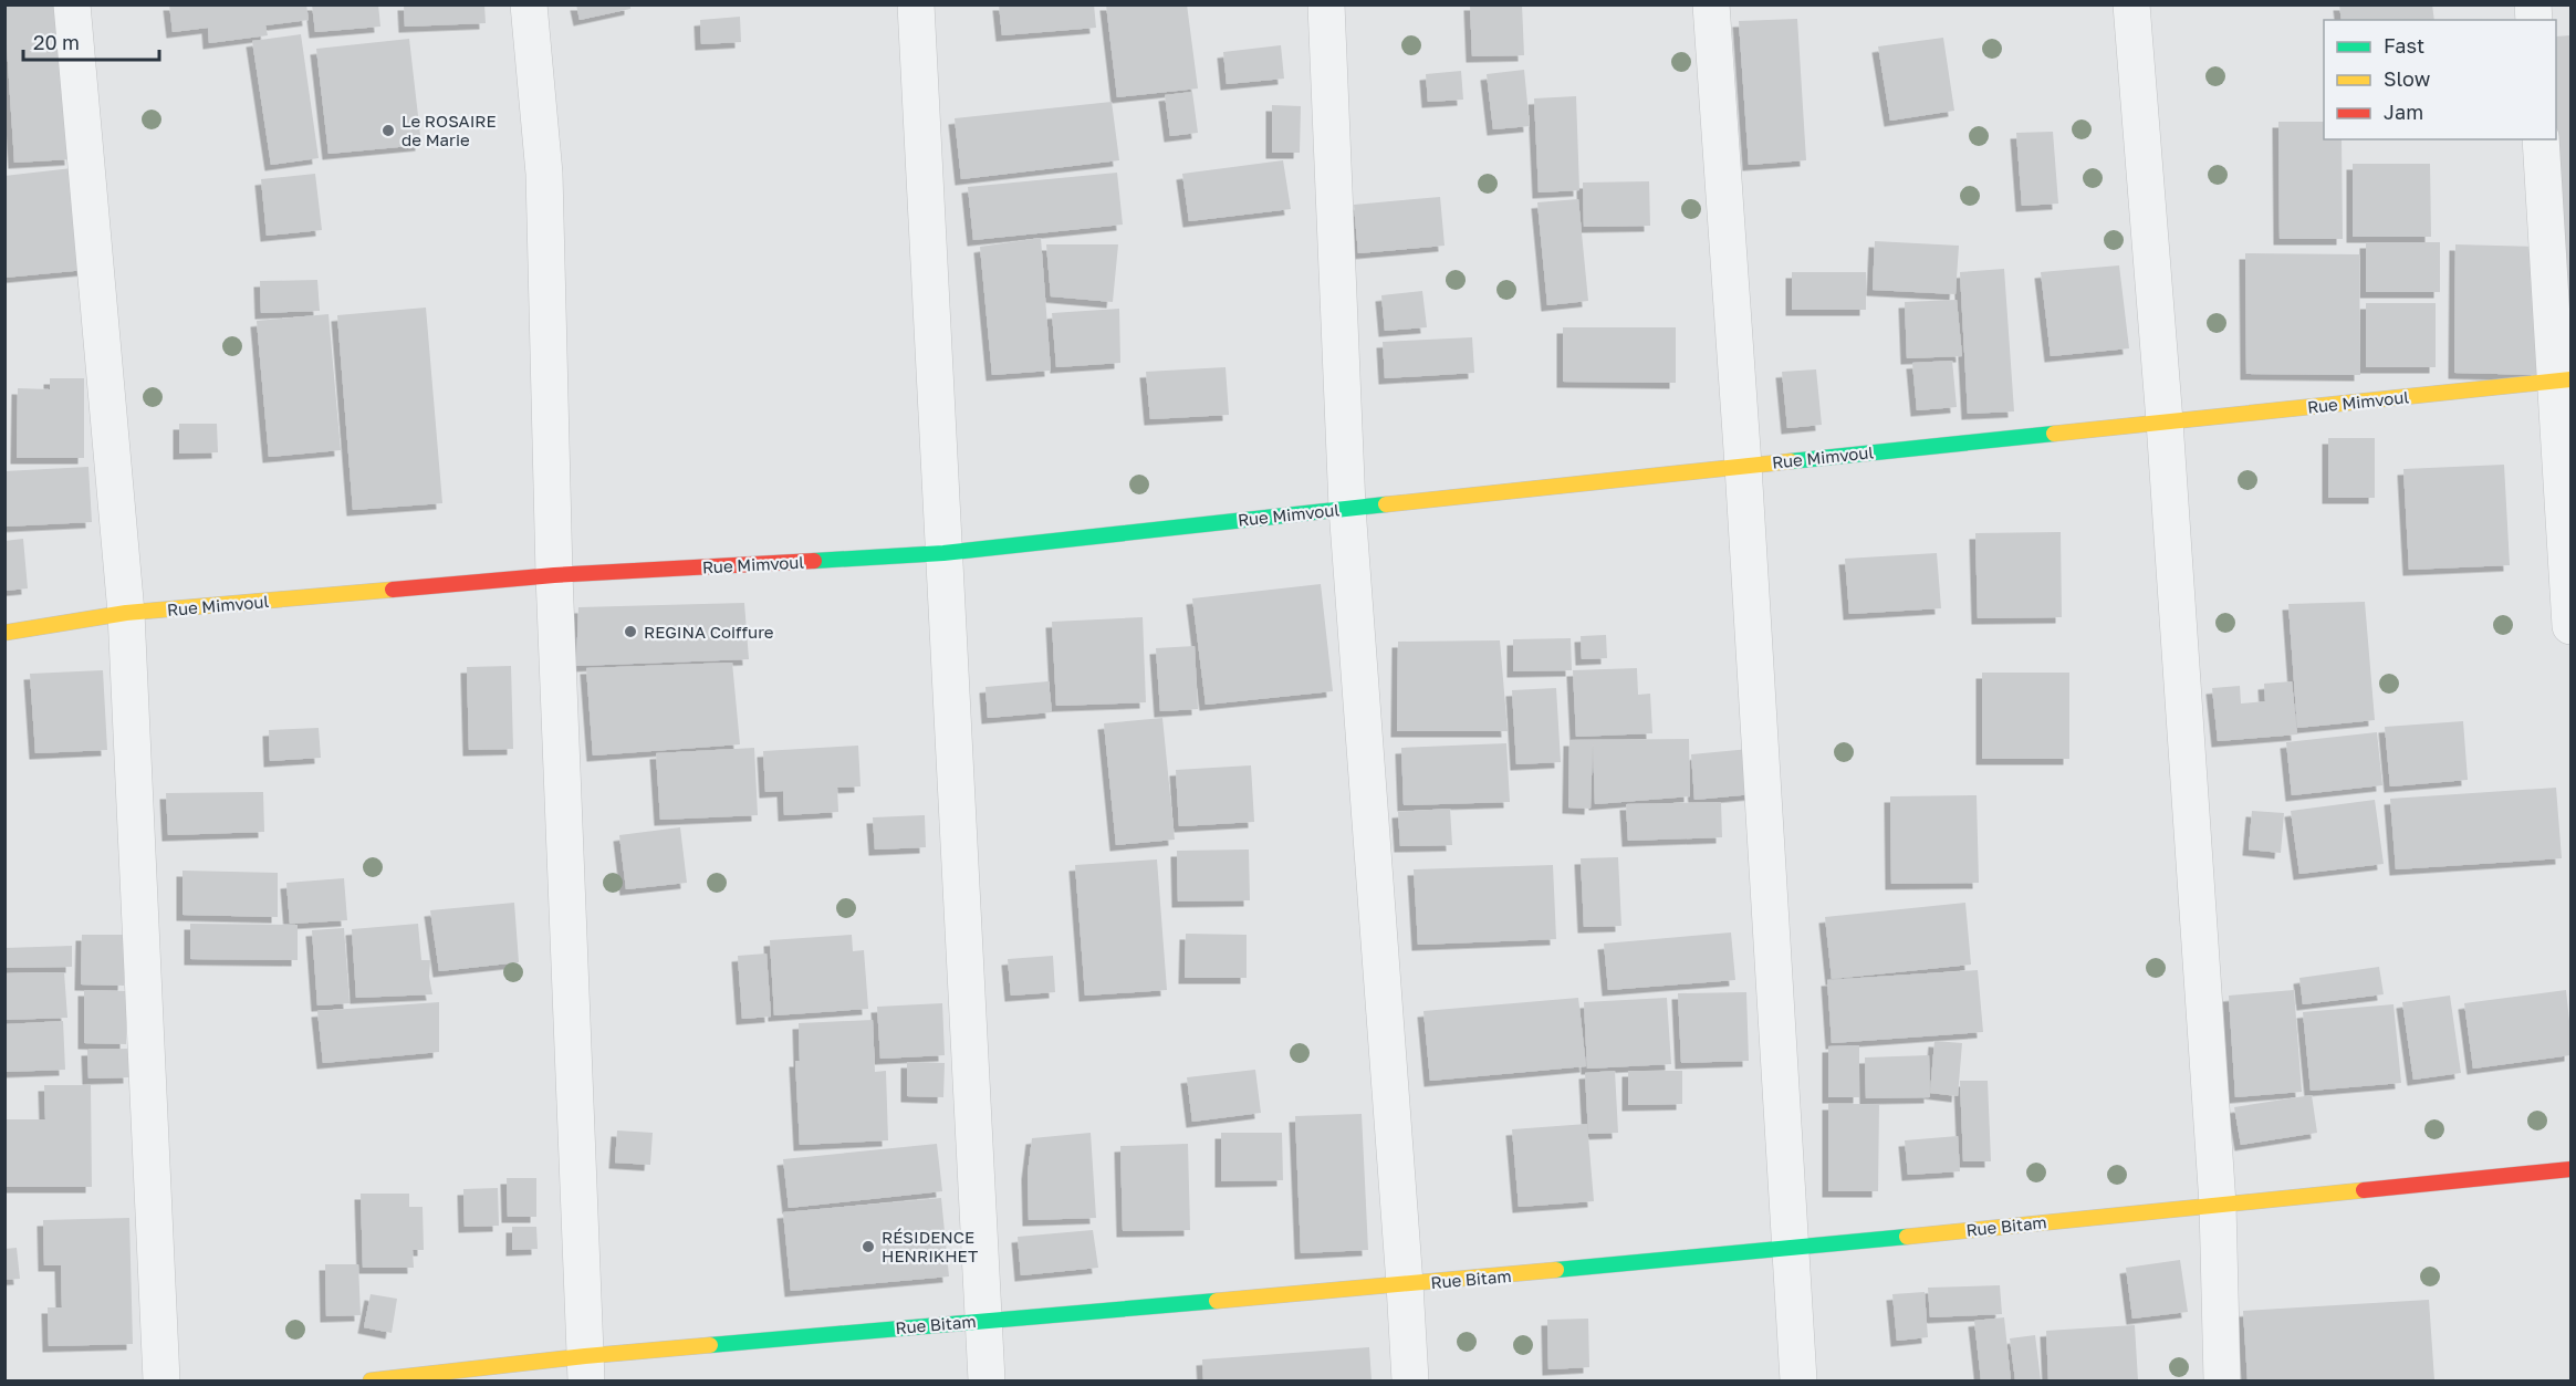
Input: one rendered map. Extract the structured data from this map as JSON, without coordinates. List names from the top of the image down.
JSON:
{
  "streets": {
    "street": ["Rue Mimvoul", "Rue Bitam"]
  },
  "places": ["Le ROSAIRE de Marie", "REGINA Coiffure", "RÉSIDENCE HENRIKHET"],
  "legend": ["Fast", "Slow", "Jam"],
  "scale_bar": "20 m"
}
